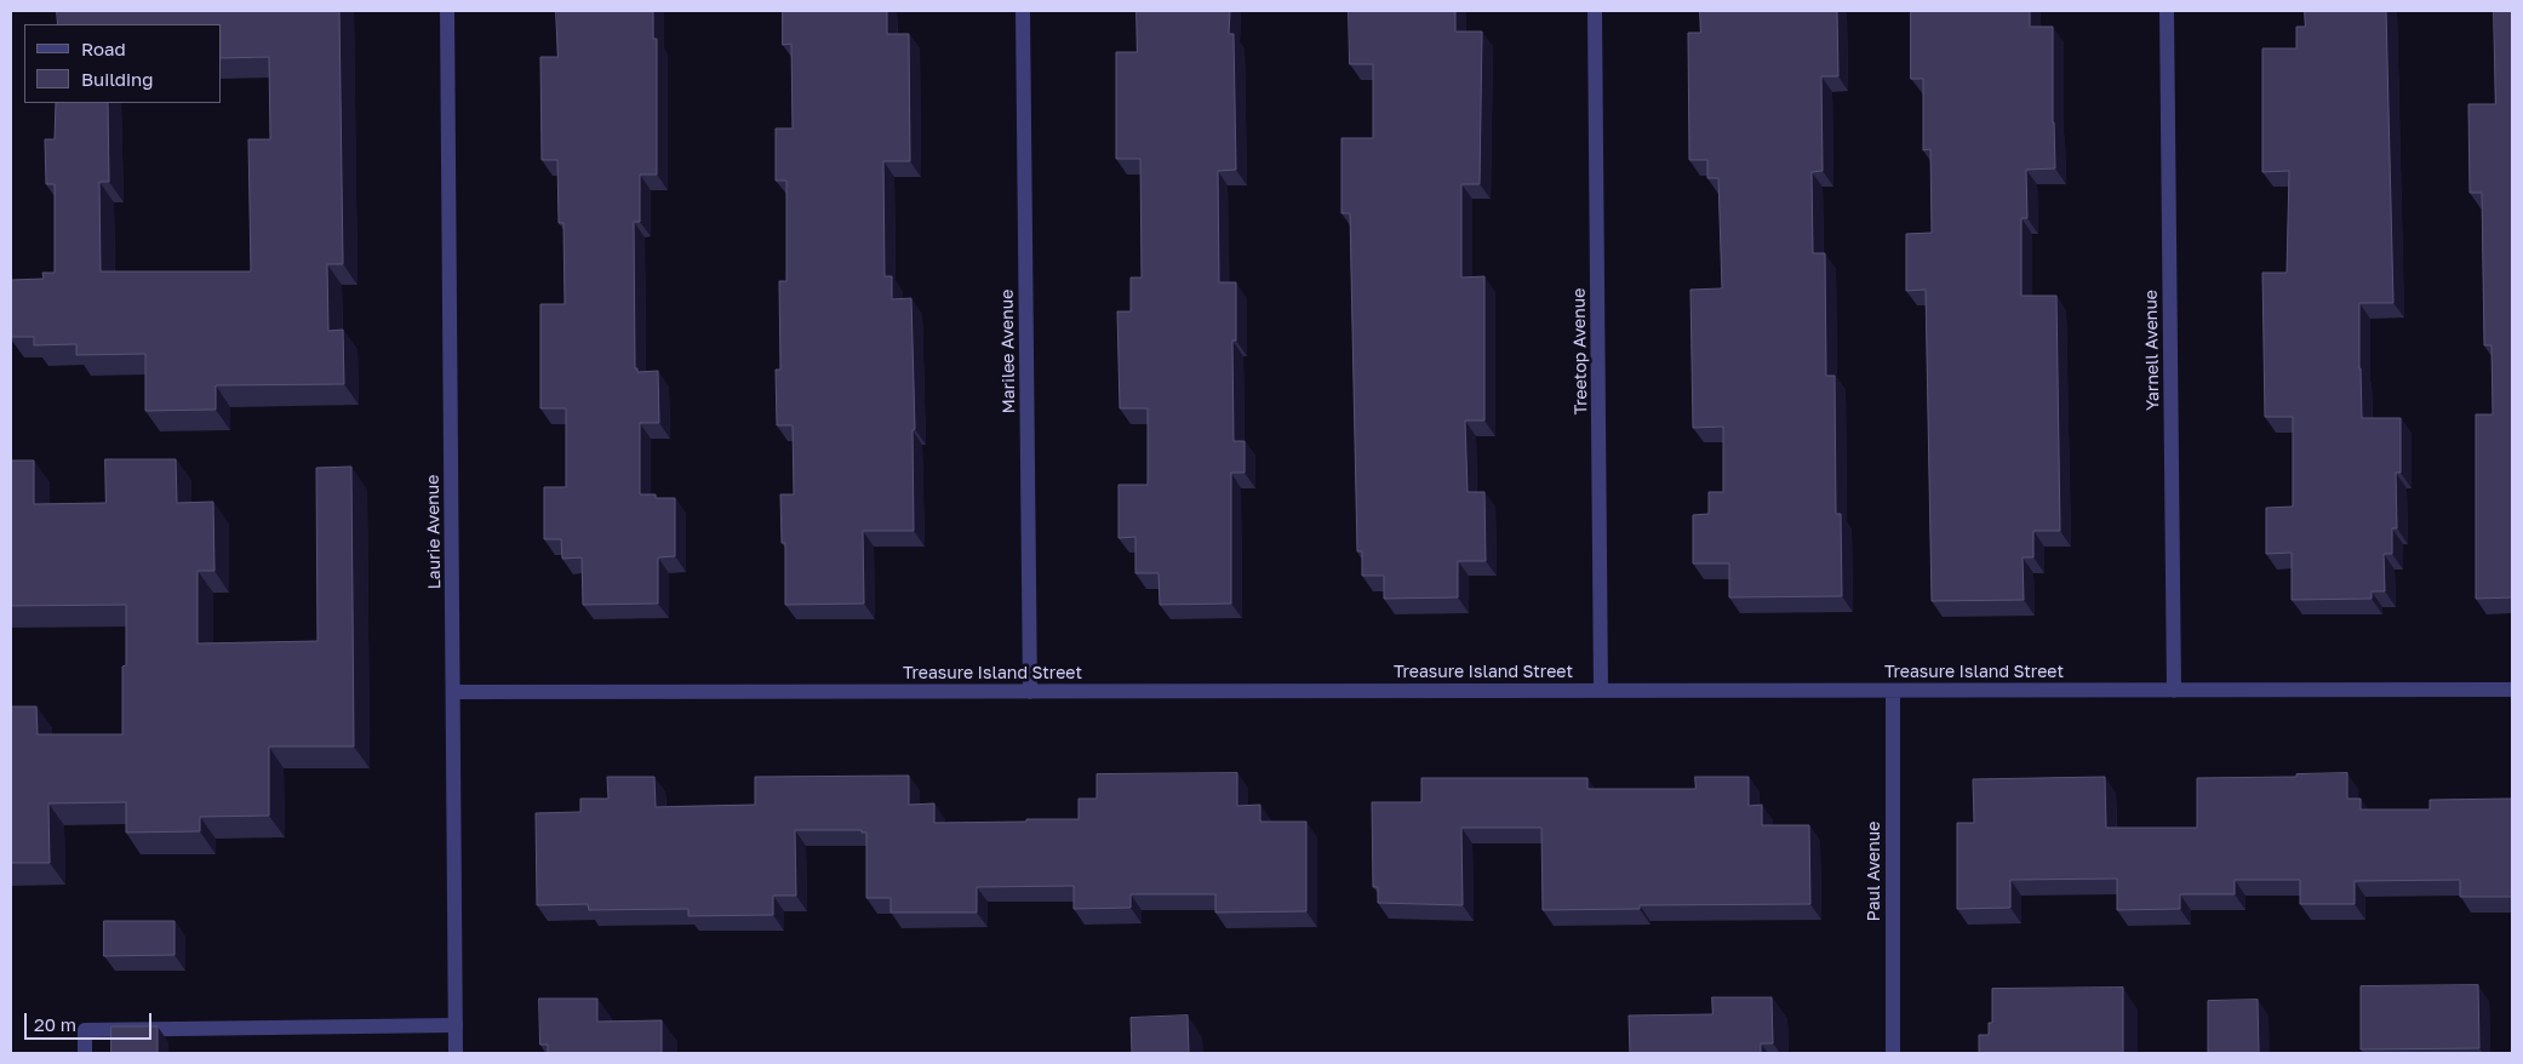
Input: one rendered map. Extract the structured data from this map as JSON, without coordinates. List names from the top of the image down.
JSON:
{
  "streets": {
    "street": [
      "Yarnell Avenue",
      "Marilee Avenue",
      "Treetop Avenue",
      "Laurie Avenue",
      "Treasure Island Street",
      "Paul Avenue"
    ]
  },
  "crossings": [
    ["Yarnell Avenue", "Treasure Island Street"],
    ["Marilee Avenue", "Treasure Island Street"],
    ["Treetop Avenue", "Treasure Island Street"],
    ["Laurie Avenue", "Treasure Island Street"],
    ["Treasure Island Street", "Paul Avenue"]
  ],
  "legend": ["Road", "Building"],
  "scale_bar": "20 m"
}
